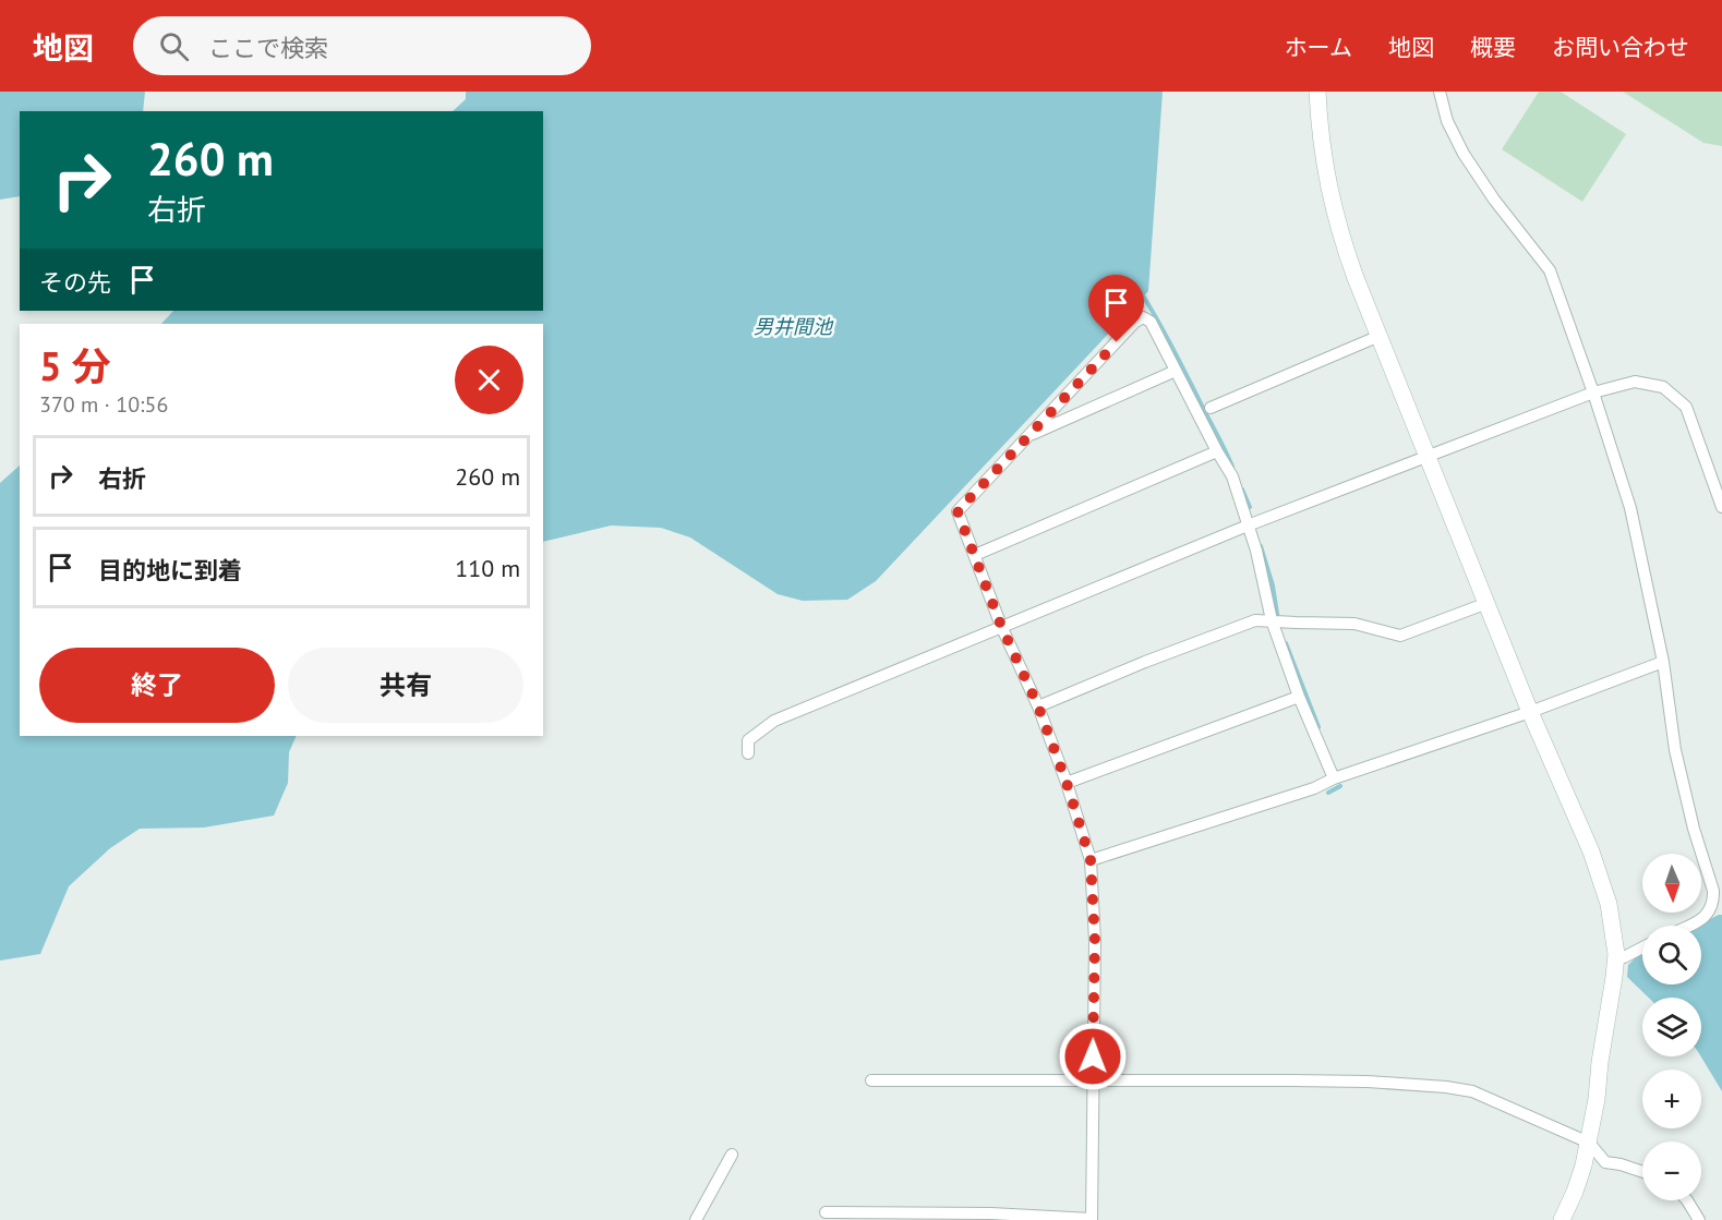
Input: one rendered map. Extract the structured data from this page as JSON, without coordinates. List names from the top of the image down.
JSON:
{
  "water": ["男井間池"],
  "north": "bottom",
  "page": {
    "header": "地図",
    "search": "ここで検索",
    "nav": [
      "ホーム",
      "地図",
      "概要",
      "お問い合わせ"
    ],
    "turn": ["260 m", "右折"],
    "then": "その先",
    "heading": ["5 分", "370 m · 10:56"],
    "list": [
      {
        "name": "右折",
        "value": "260 m"
      },
      {
        "name": "目的地に到着",
        "value": "110 m"
      }
    ],
    "buttons": ["終了", "共有"],
    "map_buttons": ["+", "−"]
  }
}
